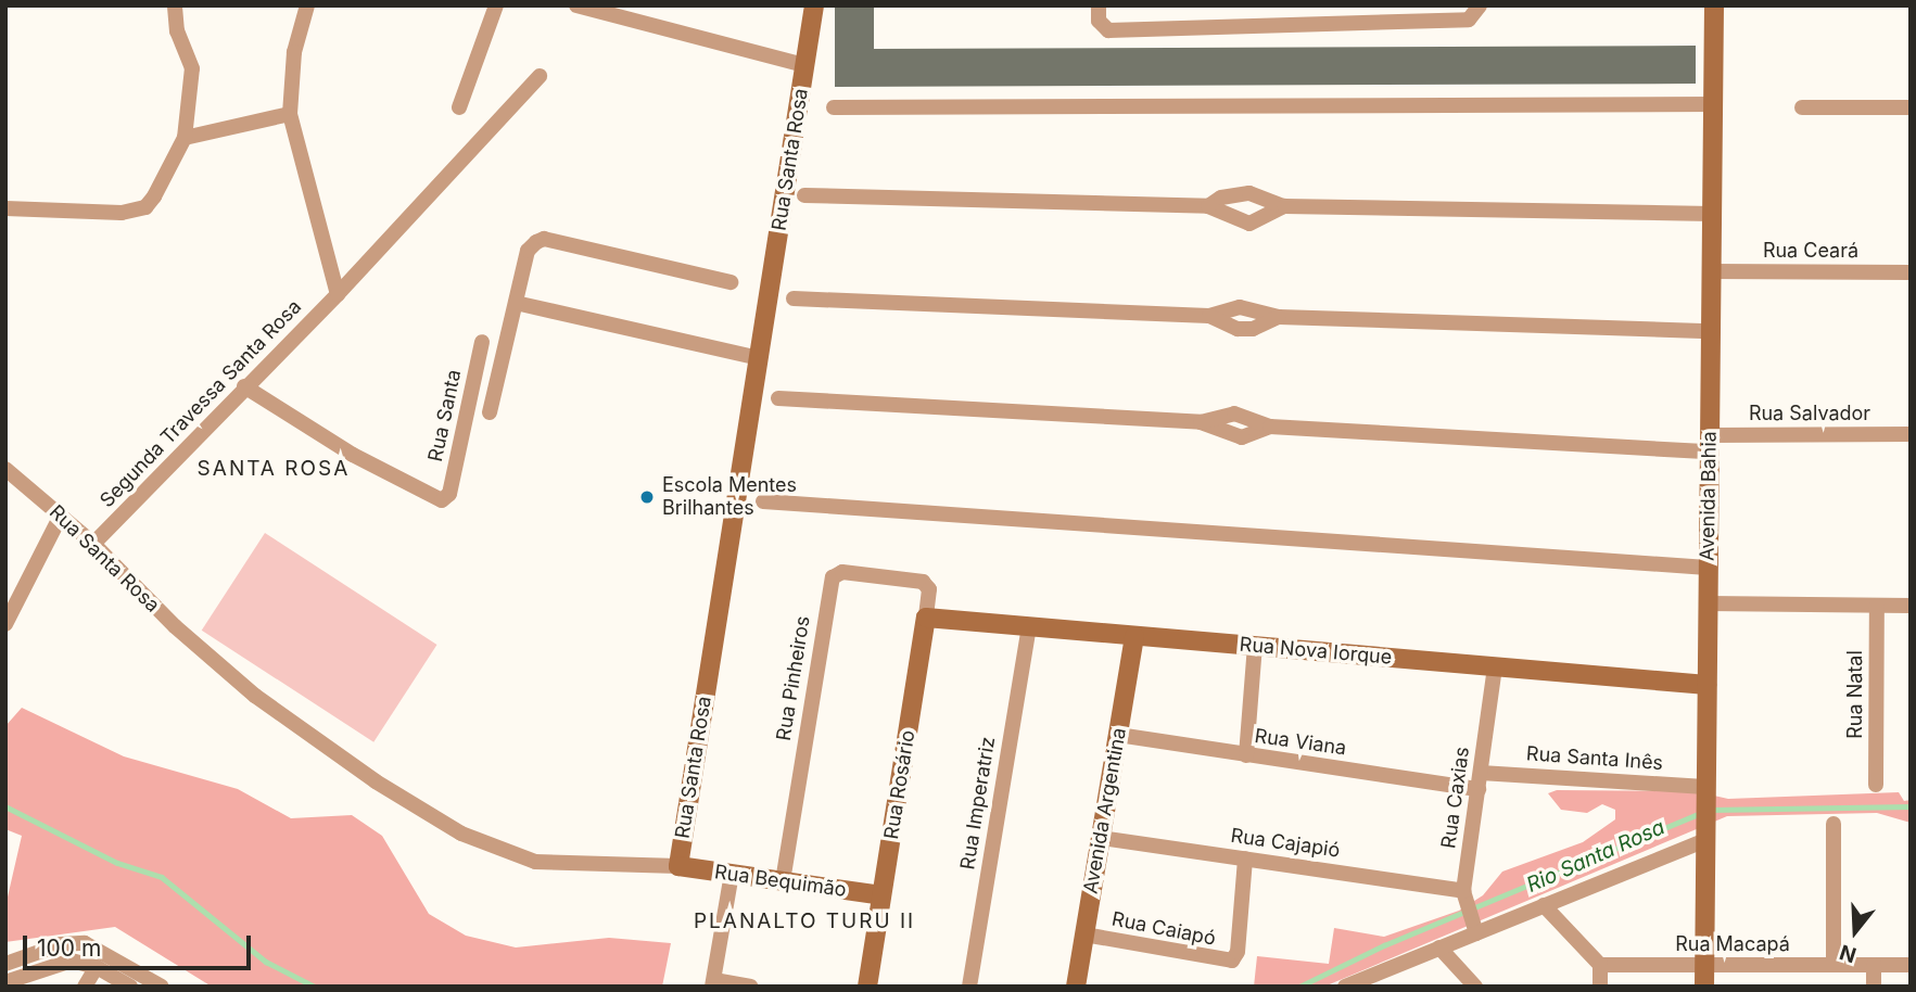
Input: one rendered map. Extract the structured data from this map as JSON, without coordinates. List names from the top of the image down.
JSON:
{
  "streets": {
    "street": [
      "Rua Santa Rosa",
      "Rua Ceará",
      "Segunda Travessa Santa Rosa",
      "Rua Salvador",
      "Rua Santa",
      "Avenida Bahia",
      "Rua Nova Iorque",
      "Rua Pinheiros",
      "Rua Natal",
      "Rua Viana",
      "Rua Santa Inês",
      "Rua Rosário",
      "Rua Caxias",
      "Rua Imperatriz",
      "Avenida Argentina",
      "Rua Cajapió",
      "Rua Bequimão",
      "Rua Caiapó",
      "Rua Macapá"
    ]
  },
  "crossings": [
    ["Rua Santa Rosa", "Segunda Travessa Santa Rosa"],
    ["Rua Santa Rosa", "Rua Bequimão"],
    ["Rua Ceará", "Avenida Bahia"],
    ["Segunda Travessa Santa Rosa", "Rua Santa"],
    ["Rua Salvador", "Avenida Bahia"],
    ["Avenida Bahia", "Rua Nova Iorque"],
    ["Avenida Bahia", "Rua Santa Inês"],
    ["Avenida Bahia", "Rua Macapá"],
    ["Rua Nova Iorque", "Rua Rosário"],
    ["Rua Nova Iorque", "Rua Caxias"],
    ["Rua Nova Iorque", "Rua Imperatriz"],
    ["Rua Nova Iorque", "Avenida Argentina"],
    ["Rua Pinheiros", "Rua Rosário"],
    ["Rua Pinheiros", "Rua Bequimão"],
    ["Rua Viana", "Rua Caxias"],
    ["Rua Viana", "Avenida Argentina"],
    ["Rua Santa Inês", "Rua Caxias"],
    ["Rua Rosário", "Rua Bequimão"],
    ["Rua Caxias", "Rua Cajapió"],
    ["Avenida Argentina", "Rua Cajapió"],
    ["Avenida Argentina", "Rua Caiapó"],
    ["Rua Cajapió", "Rua Caiapó"]
  ],
  "districts": ["SANTA ROSA", "PLANALTO TURU II"],
  "water": ["Rio Santa Rosa"],
  "places": ["Escola Mentes Brilhantes"],
  "scale_bar": "100 m",
  "north": "bottom"
}
